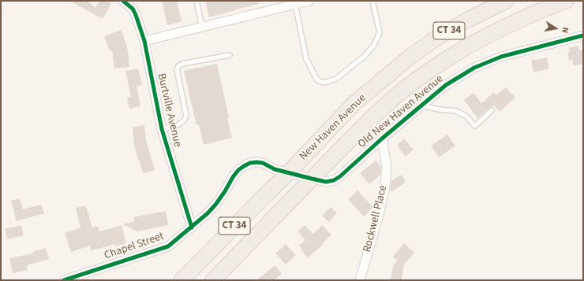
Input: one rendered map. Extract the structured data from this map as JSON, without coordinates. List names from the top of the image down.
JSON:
{
  "streets": {
    "highway": ["CT 34", "New Haven Avenue"],
    "street": [
      "Burtville Avenue",
      "Old New Haven Avenue",
      "Rockwell Place",
      "Chapel Street"
    ]
  },
  "crossings": [
    ["Burtville Avenue", "Chapel Street"],
    ["Old New Haven Avenue", "New Haven Avenue"],
    ["Old New Haven Avenue", "Rockwell Place"],
    ["Old New Haven Avenue", "Chapel Street"],
    ["New Haven Avenue", "Chapel Street"]
  ],
  "north": "right"
}
